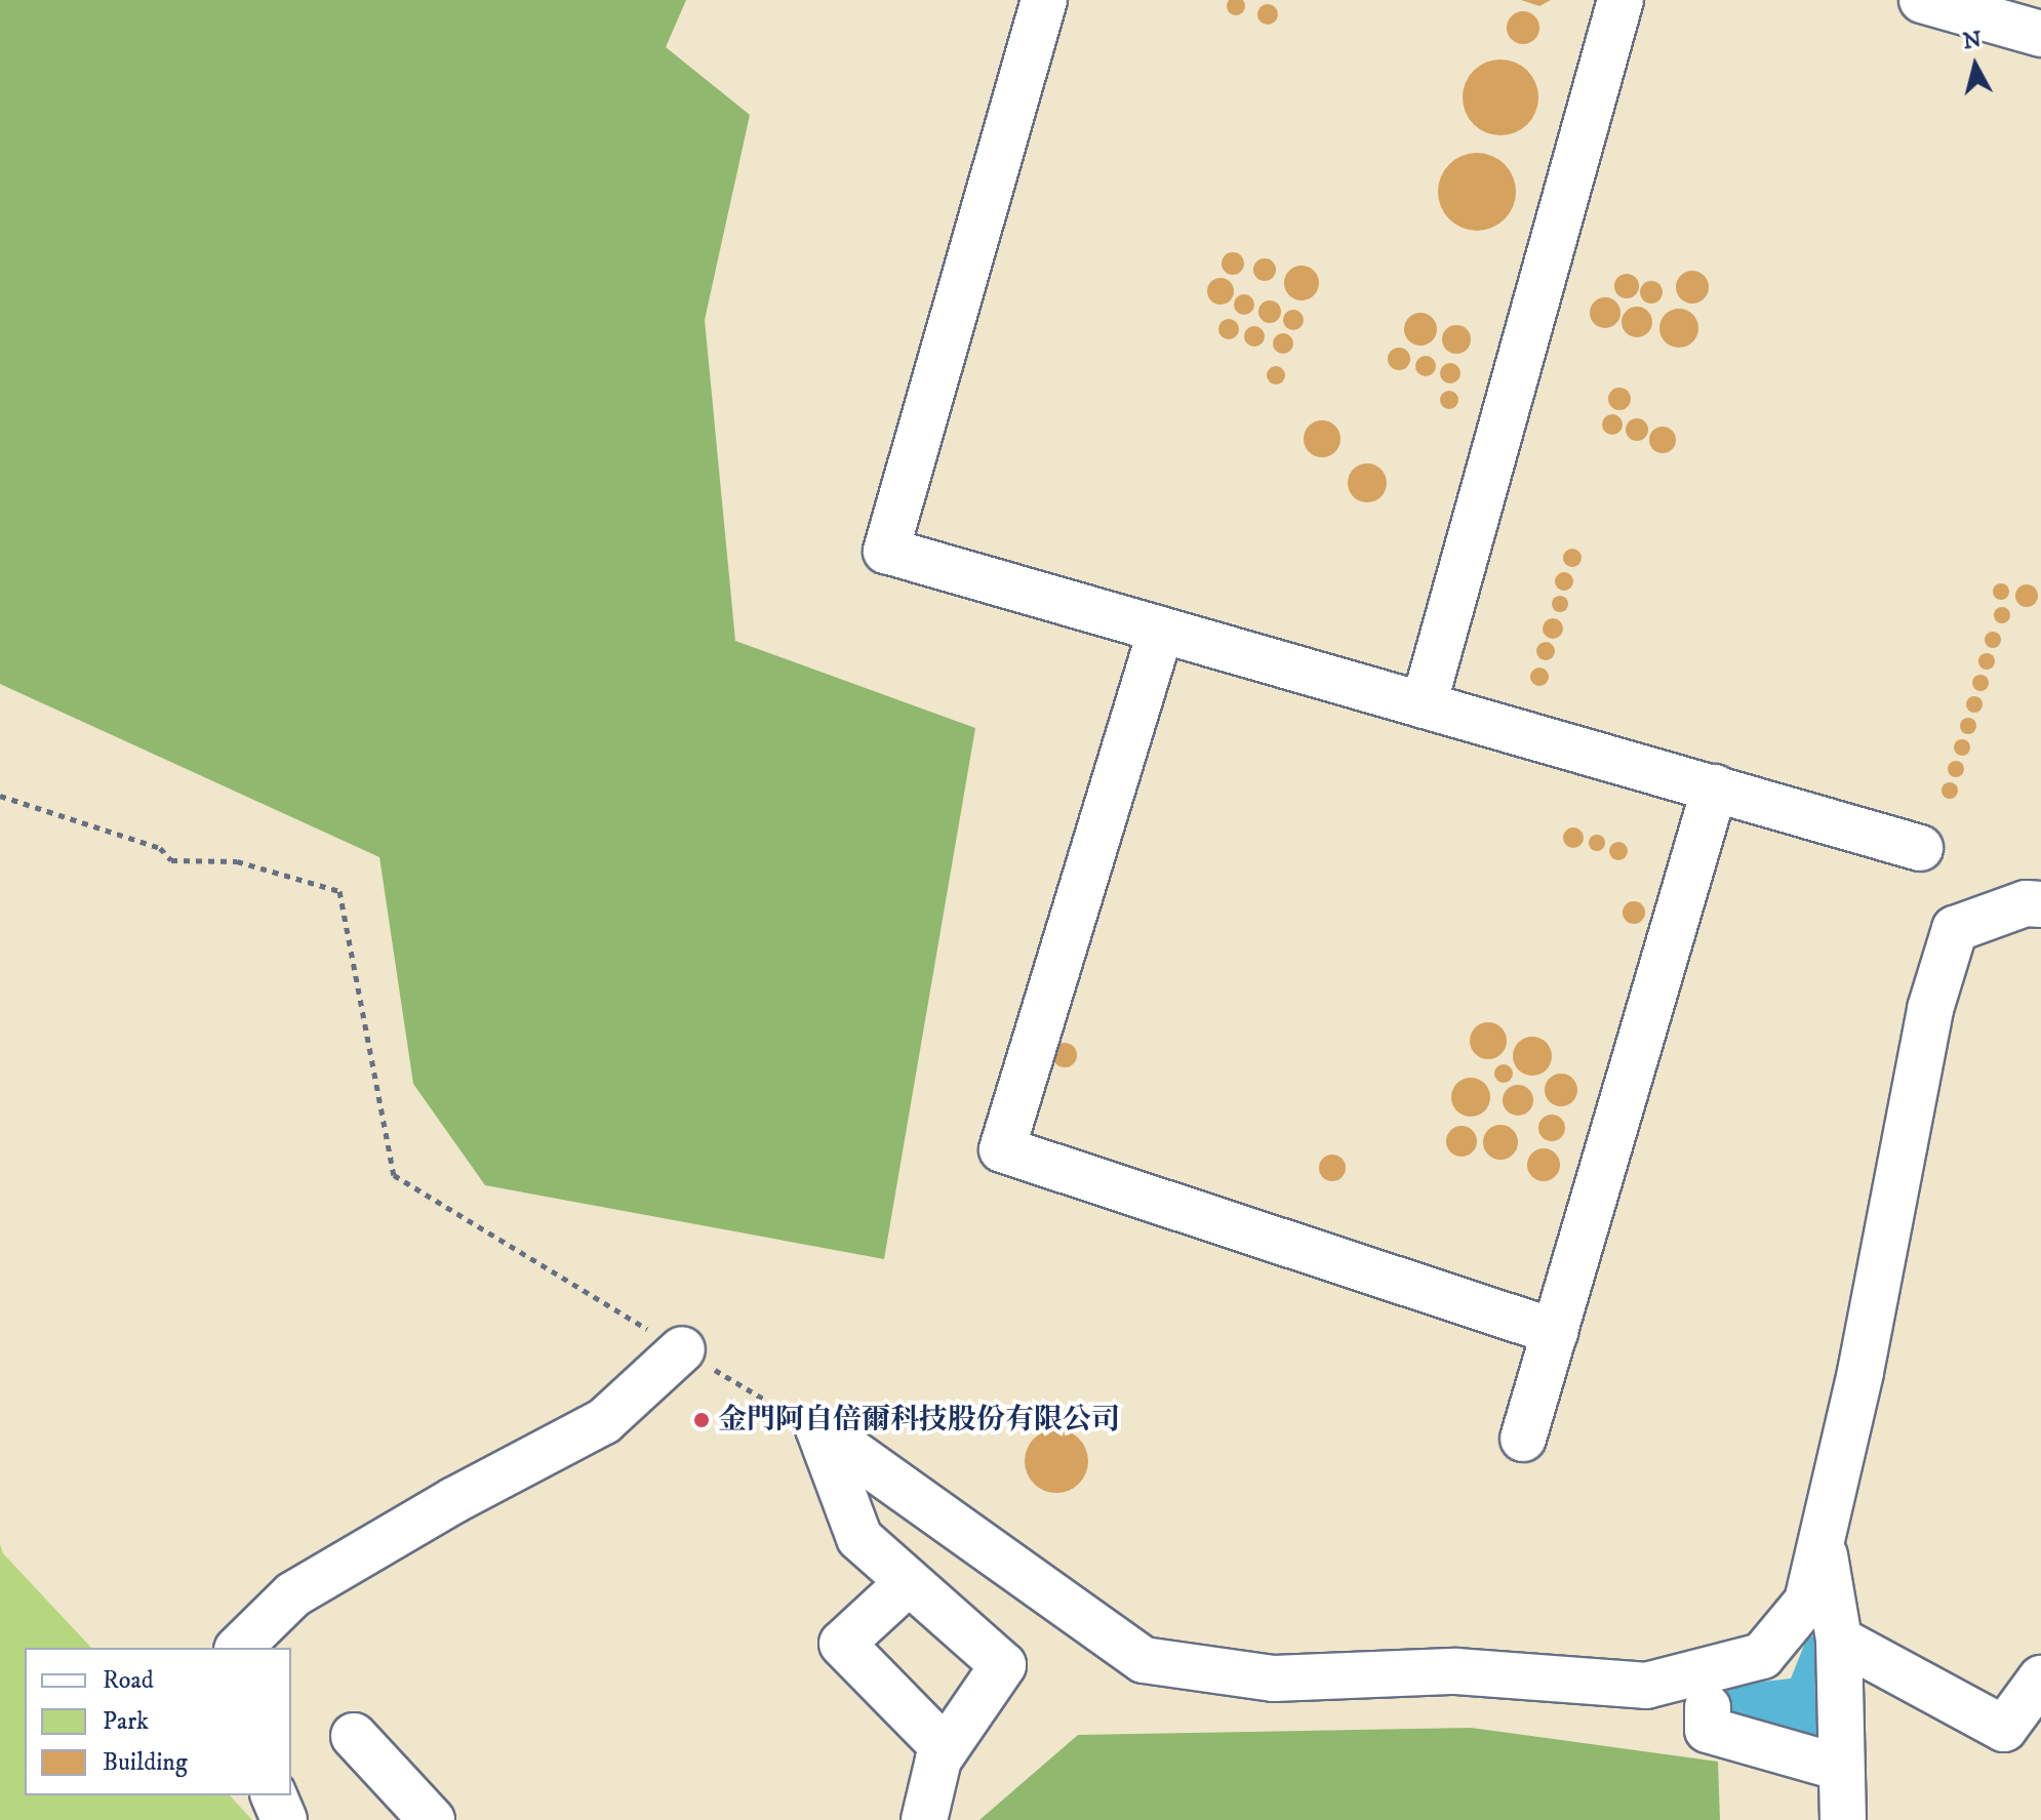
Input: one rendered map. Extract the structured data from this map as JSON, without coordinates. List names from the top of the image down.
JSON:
{
  "places": ["金門阿自倍爾科技股份有限公司"],
  "legend": ["Road", "Park", "Building"],
  "north": "top"
}
